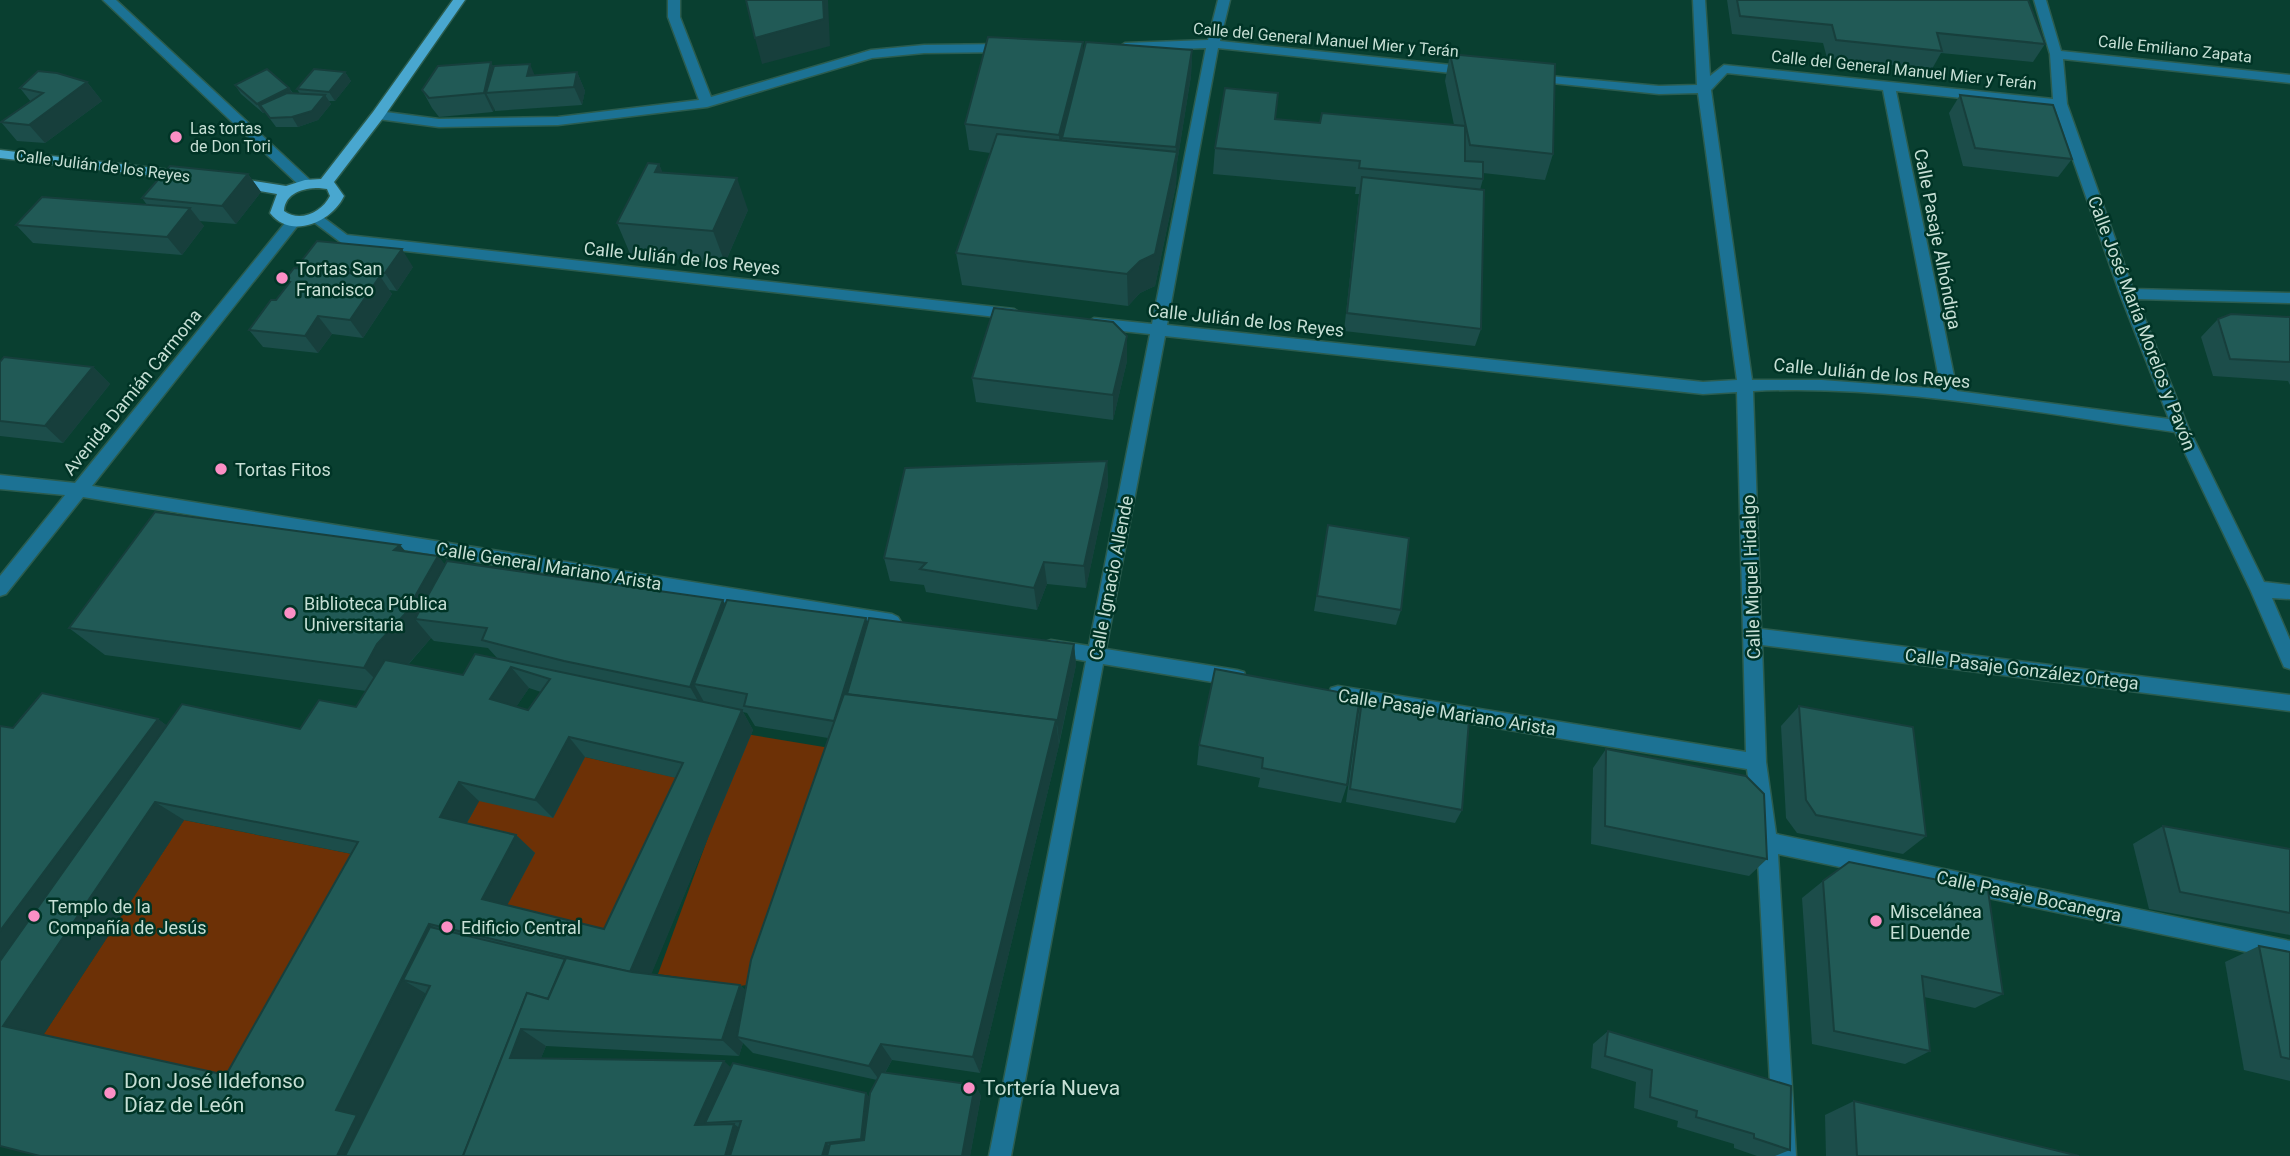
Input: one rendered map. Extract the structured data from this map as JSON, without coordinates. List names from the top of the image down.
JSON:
{
  "streets": {
    "main road": ["Calle Julián de los Reyes"],
    "street": [
      "Calle del General Manuel Mier y Terán",
      "Calle Emiliano Zapata",
      "Calle Pasaje Alhóndiga",
      "Calle José María Morelos y Pavón",
      "Avenida Damián Carmona",
      "Calle General Mariano Arista",
      "Calle Miguel Hidalgo",
      "Calle Ignacio Allende",
      "Calle Pasaje González Ortega",
      "Calle Pasaje Mariano Arista",
      "Calle Pasaje Bocanegra"
    ]
  },
  "crossings": [
    ["Calle del General Manuel Mier y Terán", "Calle Pasaje Alhóndiga"],
    ["Calle del General Manuel Mier y Terán", "Calle José María Morelos y Pavón"],
    ["Calle del General Manuel Mier y Terán", "Calle Miguel Hidalgo"],
    ["Calle del General Manuel Mier y Terán", "Calle Ignacio Allende"],
    ["Calle Emiliano Zapata", "Calle José María Morelos y Pavón"],
    ["Calle Julián de los Reyes", "Calle Pasaje Alhóndiga"],
    ["Calle Julián de los Reyes", "Calle José María Morelos y Pavón"],
    ["Calle Julián de los Reyes", "Calle Miguel Hidalgo"],
    ["Calle Julián de los Reyes", "Calle Ignacio Allende"],
    ["Avenida Damián Carmona", "Calle General Mariano Arista"],
    ["Calle Miguel Hidalgo", "Calle Pasaje González Ortega"],
    ["Calle Miguel Hidalgo", "Calle Pasaje Mariano Arista"],
    ["Calle Miguel Hidalgo", "Calle Pasaje Bocanegra"]
  ],
  "places": [
    "Las tortas de Don Tori",
    "Tortas San Francisco",
    "Tortas Fitos",
    "Biblioteca Pública Universitaria",
    "Templo de la Compañía de Jesús",
    "Miscelánea El Duende",
    "Edificio Central",
    "Tortería Nueva",
    "Don José Ildefonso Díaz de León"
  ]
}
